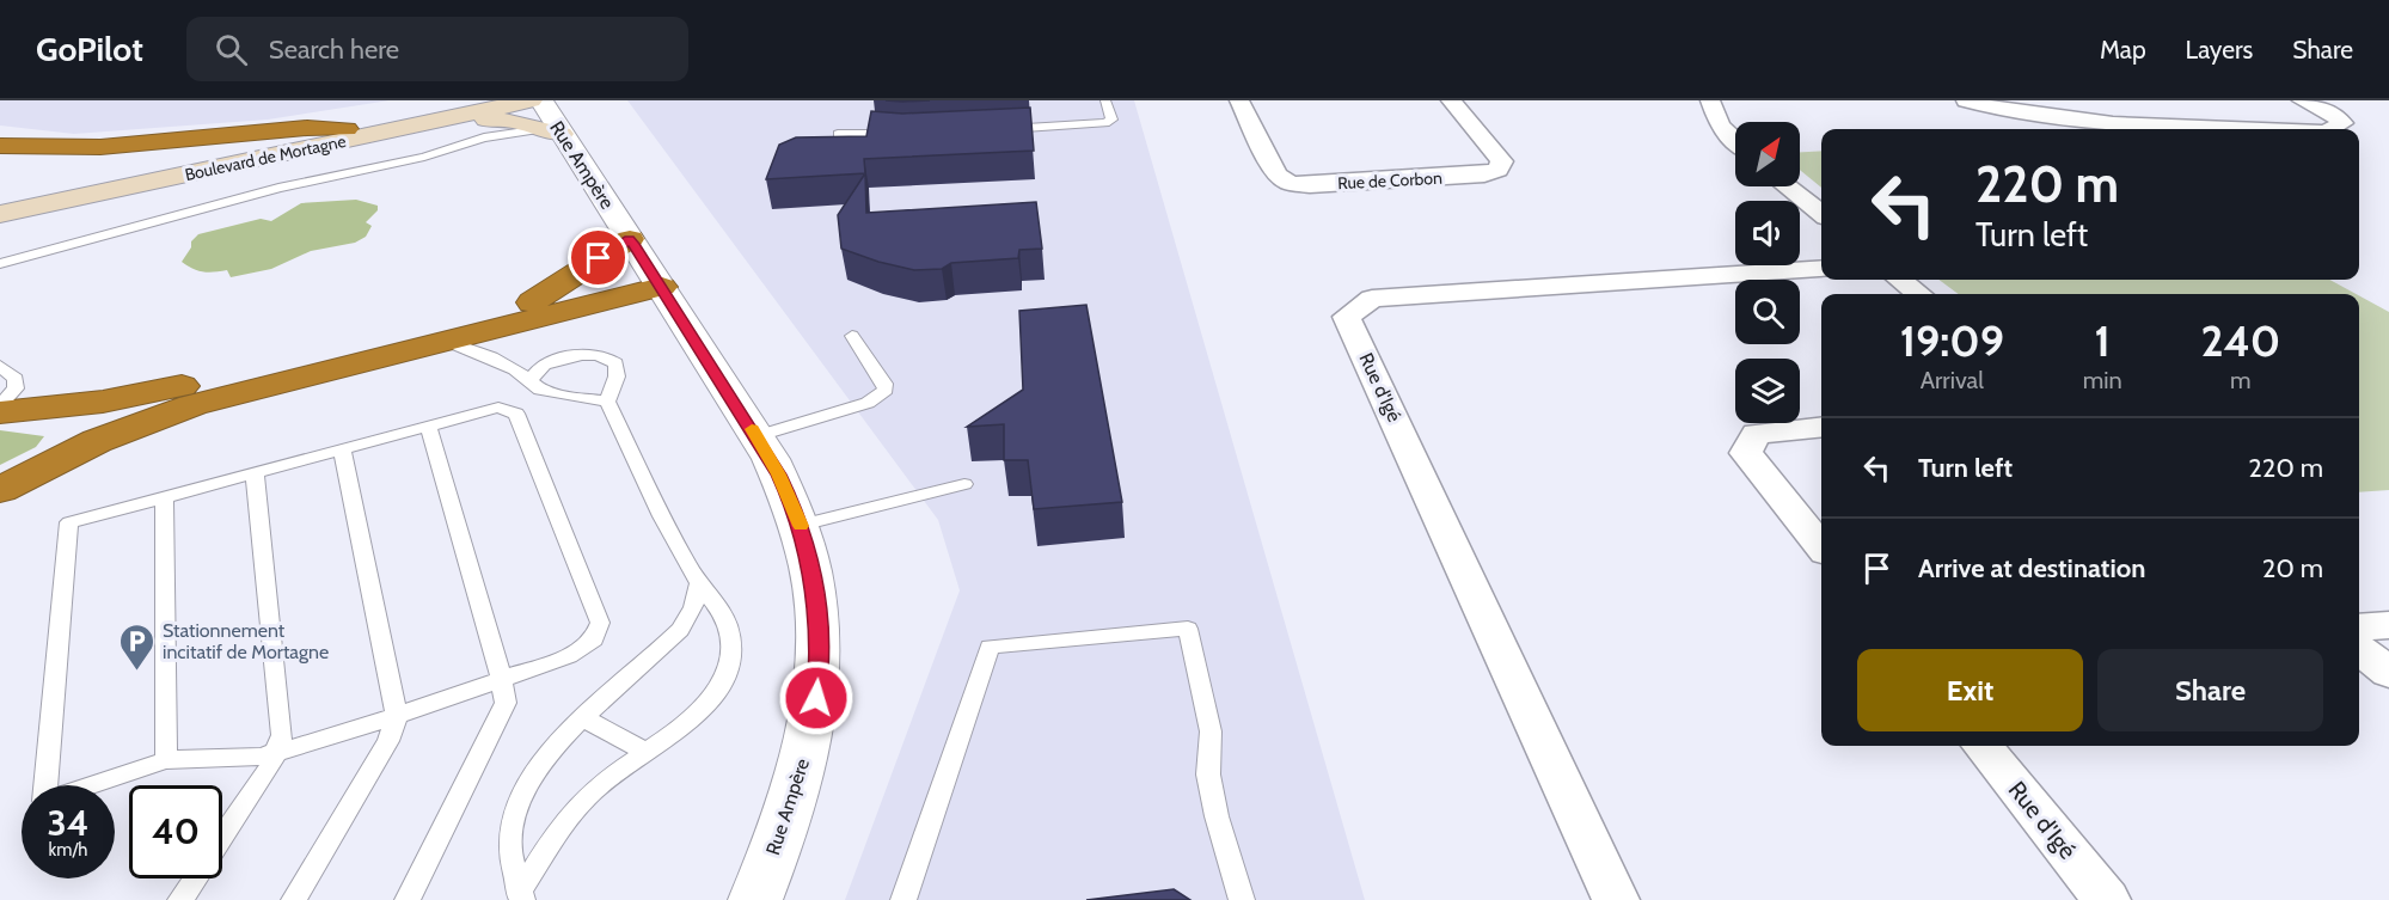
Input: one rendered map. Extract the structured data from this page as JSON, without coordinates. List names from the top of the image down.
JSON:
{
  "streets": {
    "main road": ["Boulevard de Mortagne"],
    "street": ["Rue Ampère", "Rue de Corbon", "Rue d'Igé"]
  },
  "places": {
    "parking": ["Stationnement incitatif de Mortagne"]
  },
  "north": "top right",
  "page": {
    "header": "GoPilot",
    "search": "Search here",
    "nav": ["Map", "Layers", "Share"],
    "turn": ["220 m", "Turn left"],
    "eta": [
      "19:09",
      "Arrival",
      "1",
      "min",
      "240",
      "m"
    ],
    "list": [
      {
        "name": "Turn left",
        "value": "220 m"
      },
      {
        "name": "Arrive at destination",
        "value": "20 m"
      }
    ],
    "buttons": ["Exit", "Share"],
    "speed": "34 km/h",
    "limit": "40"
  }
}
